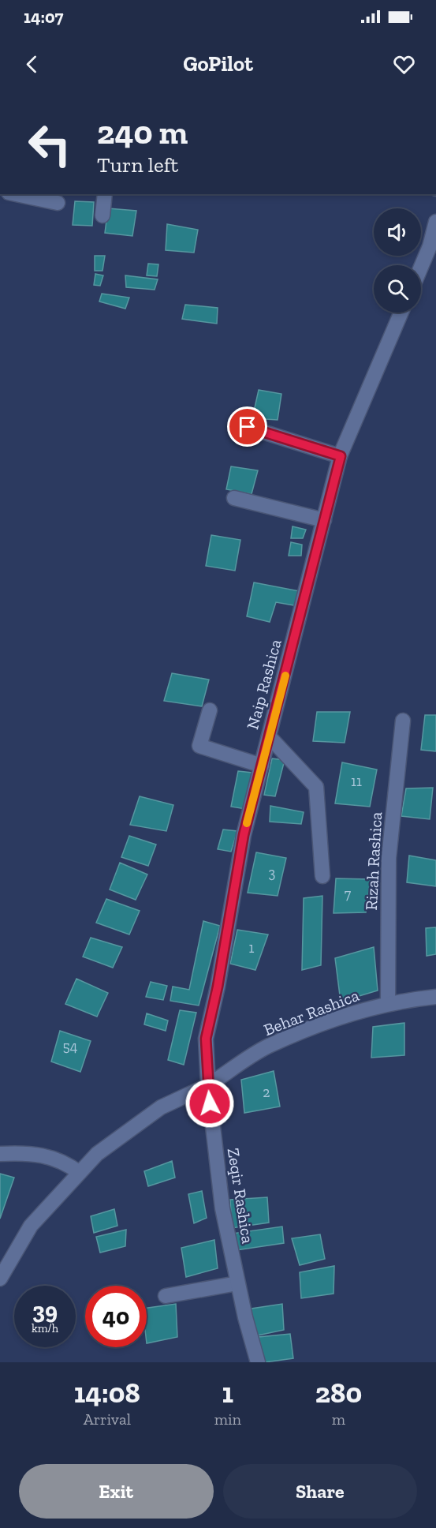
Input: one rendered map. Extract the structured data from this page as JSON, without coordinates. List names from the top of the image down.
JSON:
{
  "streets": {
    "street": [
      "Naip Rashica",
      "Rizah Rashica",
      "Behar Rashica",
      "Zeqir Rashica"
    ]
  },
  "crossings": [
    ["Naip Rashica", "Behar Rashica"],
    ["Naip Rashica", "Zeqir Rashica"],
    ["Rizah Rashica", "Behar Rashica"],
    ["Behar Rashica", "Zeqir Rashica"]
  ],
  "house_numbers": [
    "11",
    "3",
    "7",
    "1",
    "54",
    "2"
  ],
  "page": {
    "status": "14:07",
    "header": "GoPilot",
    "turn": ["240 m", "Turn left"],
    "speed": "39 km/h",
    "limit": "40",
    "eta": [
      "14:08",
      "Arrival",
      "1",
      "min",
      "280",
      "m"
    ],
    "buttons": ["Exit", "Share"]
  }
}
